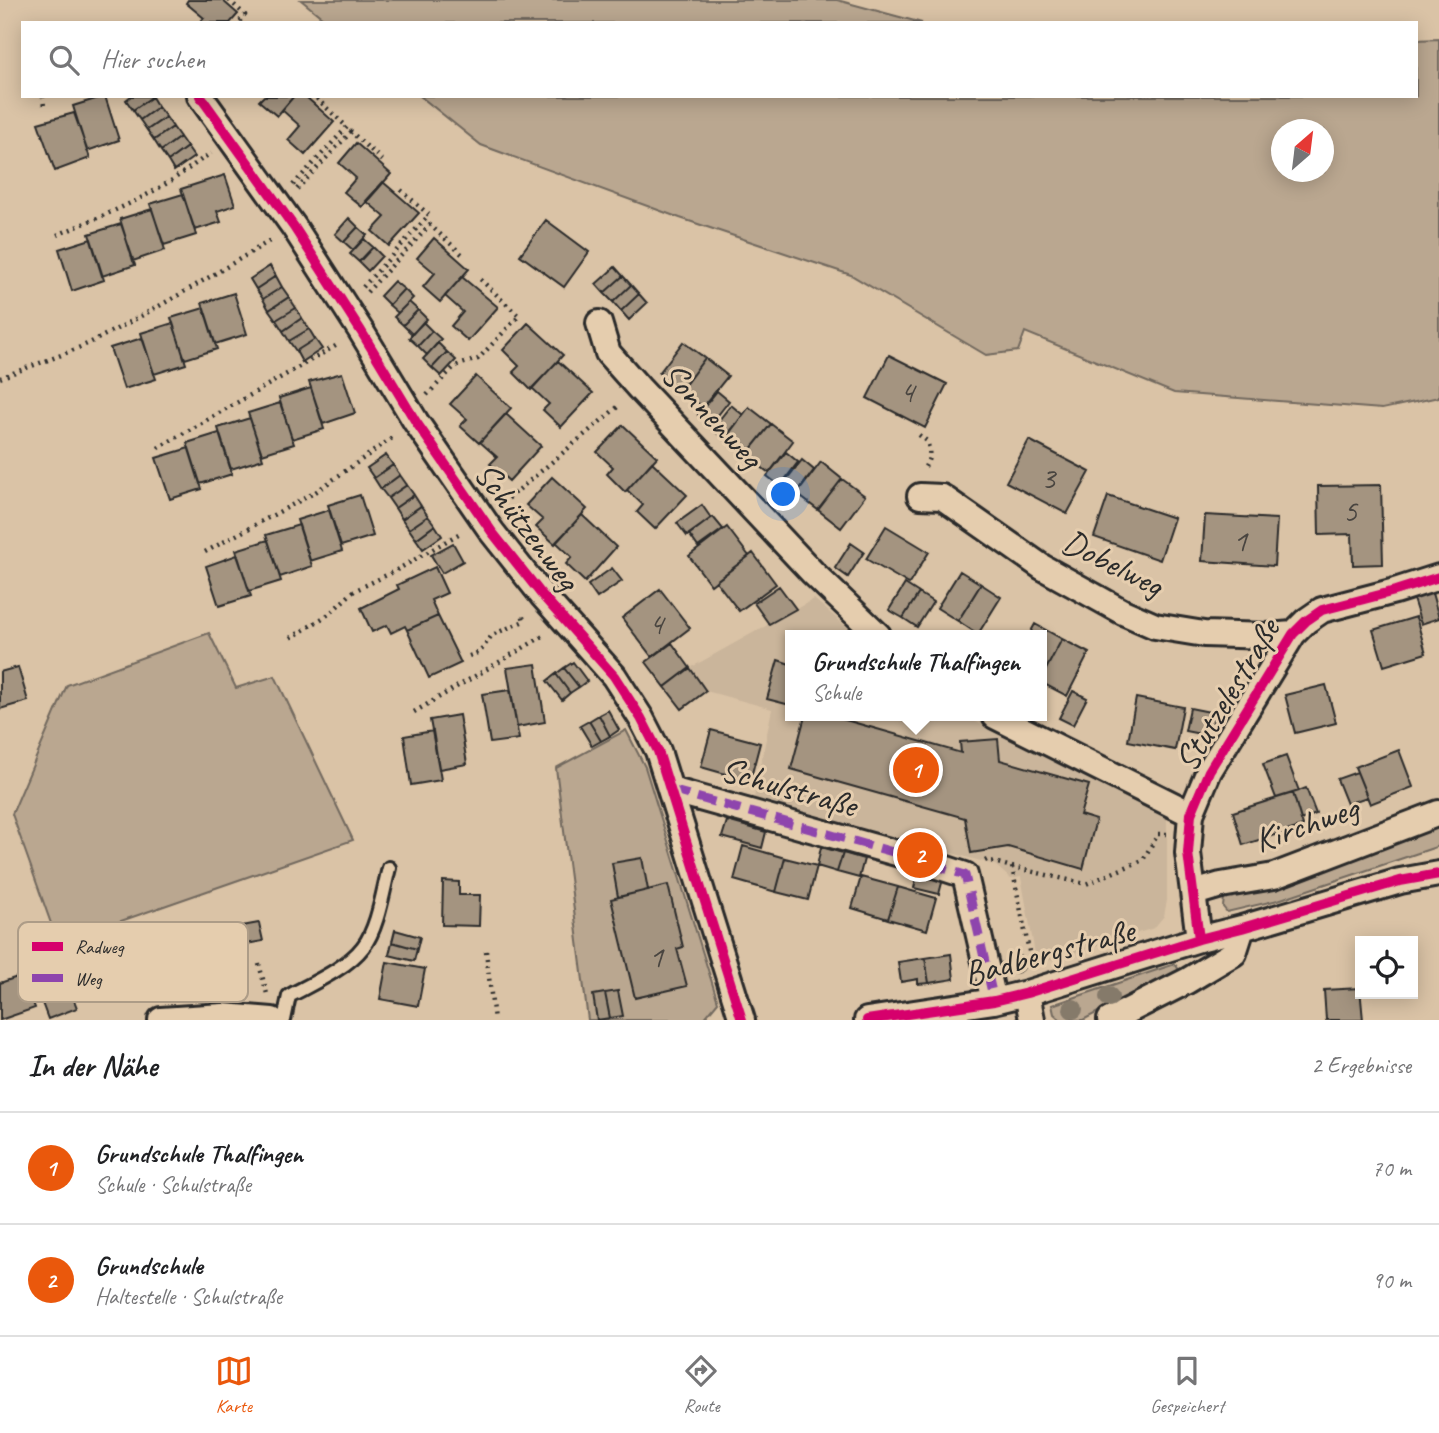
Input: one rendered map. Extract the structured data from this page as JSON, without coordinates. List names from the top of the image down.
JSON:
{
  "streets": {
    "street": [
      "Sonnenweg",
      "Schützenweg",
      "Dobelweg",
      "Stutzelestraße",
      "Schulstraße",
      "Kirchweg",
      "Badbergstraße"
    ]
  },
  "crossings": [
    ["Schützenweg", "Schulstraße"],
    ["Dobelweg", "Stutzelestraße"],
    ["Stutzelestraße", "Kirchweg"],
    ["Stutzelestraße", "Badbergstraße"]
  ],
  "house_numbers": [
    "4",
    "3",
    "5",
    "1",
    "4",
    "1"
  ],
  "legend": ["Radweg", "Weg"],
  "north": "top right",
  "page": {
    "search": "Hier suchen",
    "popup": ["Grundschule Thalfingen", "Schule"],
    "pins": ["1", "2"],
    "heading": ["In der Nähe", "2 Ergebnisse"],
    "list": [
      {
        "mark": "1",
        "name": "Grundschule Thalfingen",
        "note": "Schule · Schulstraße",
        "value": "70 m"
      },
      {
        "mark": "2",
        "name": "Grundschule",
        "note": "Haltestelle · Schulstraße",
        "value": "90 m"
      }
    ],
    "nav": ["Karte", "Route", "Gespeichert"]
  }
}
